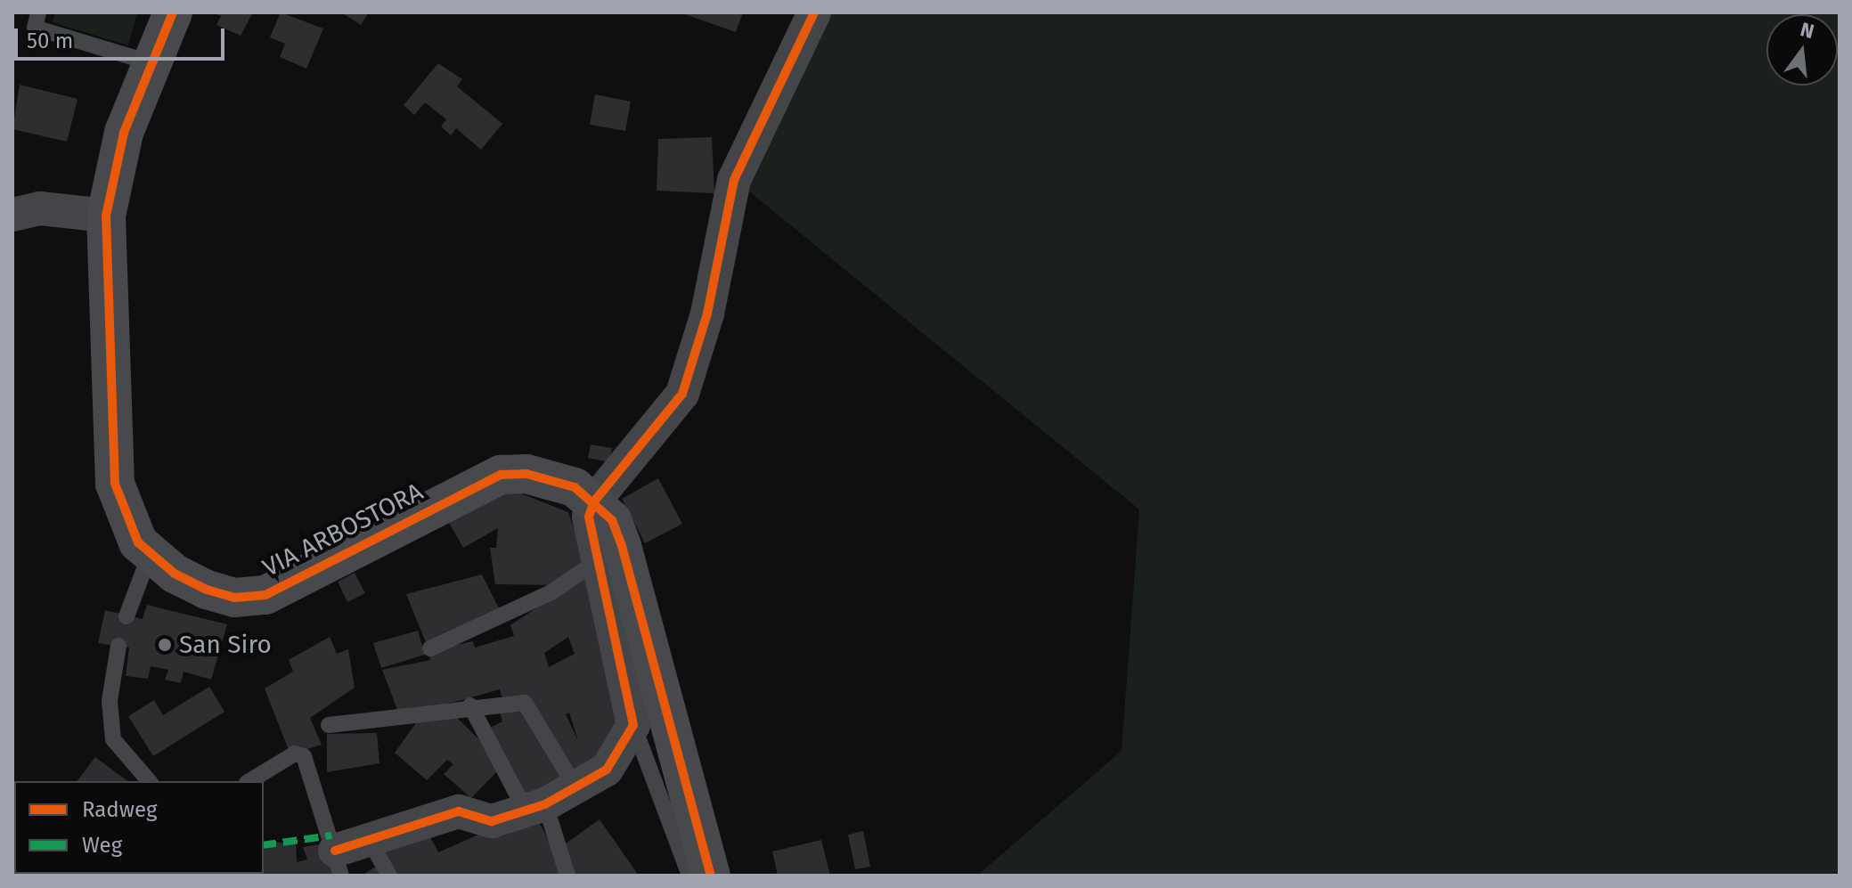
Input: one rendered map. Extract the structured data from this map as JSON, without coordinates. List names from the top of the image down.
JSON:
{
  "streets": {
    "street": ["VIA ARBOSTORA"]
  },
  "places": ["San Siro"],
  "legend": ["Radweg", "Weg"],
  "scale_bar": "50 m",
  "north": "top"
}
